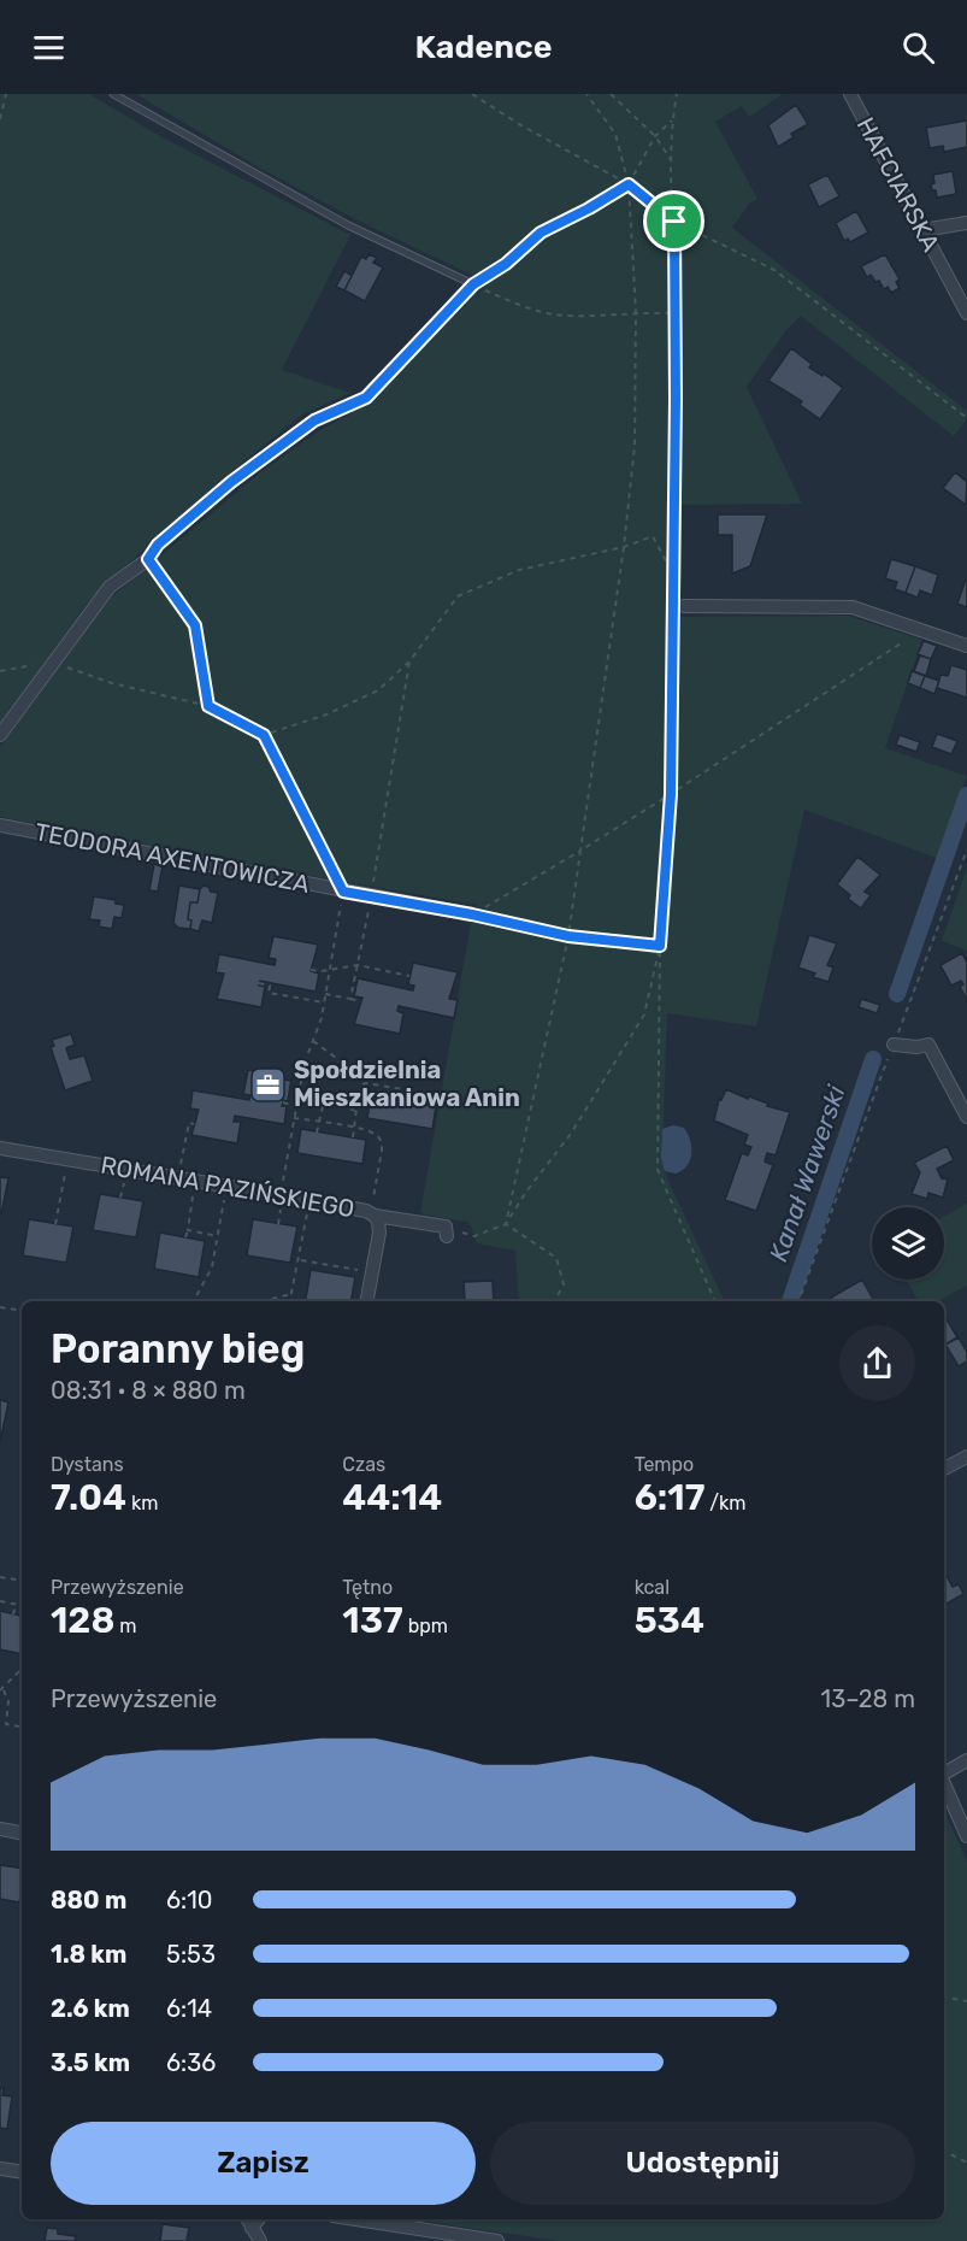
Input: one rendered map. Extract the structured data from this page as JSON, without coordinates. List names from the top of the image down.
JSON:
{
  "streets": {
    "street": ["HAFCIARSKA", "TEODORA AXENTOWICZA", "ROMANA PAZIŃSKIEGO"]
  },
  "water": ["Kanał Wawerski"],
  "places": {
    "office": ["Społdzielnia Mieszkaniowa Anin"]
  },
  "page": {
    "header": "Kadence",
    "heading": ["Poranny bieg", "08:31 · 8 × 880 m"],
    "stats": [
      ["Dystans", "7.04 km"],
      ["Czas", "44:14"],
      ["Tempo", "6:17 /km"],
      ["Przewyższenie", "128 m"],
      ["Tętno", "137 bpm"],
      ["kcal", "534"]
    ],
    "chart": ["Przewyższenie", "13–28 m"],
    "list": [
      {
        "name": "880 m",
        "note": "6:10"
      },
      {
        "name": "1.8 km",
        "note": "5:53"
      },
      {
        "name": "2.6 km",
        "note": "6:14"
      },
      {
        "name": "3.5 km",
        "note": "6:36"
      }
    ],
    "buttons": ["Zapisz", "Udostępnij"]
  }
}
